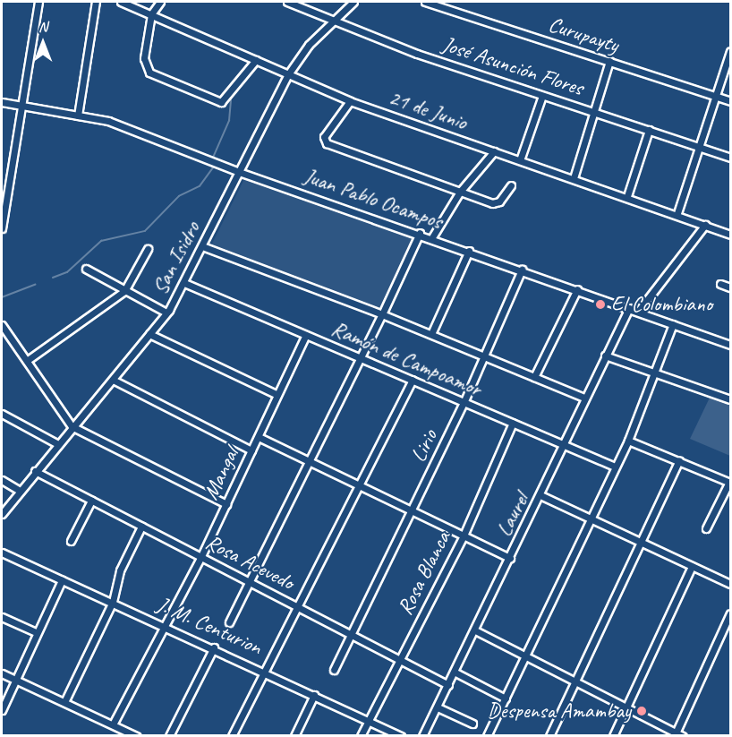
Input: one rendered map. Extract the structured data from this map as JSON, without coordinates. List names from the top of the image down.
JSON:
{
  "streets": {
    "street": [
      "Curupayty",
      "José Asunción Flores",
      "21 de Junio",
      "Juan Pablo Ocampos",
      "San Isidro",
      "Ramón de Campoamor",
      "Lirio",
      "Mangal",
      "Laurel",
      "Rosa Acevedo",
      "Rosa Blanca",
      "J. M. Centurion"
    ]
  },
  "crossings": [
    ["José Asunción Flores", "San Isidro"],
    ["21 de Junio", "San Isidro"],
    ["Juan Pablo Ocampos", "San Isidro"],
    ["Juan Pablo Ocampos", "Lirio"],
    ["Juan Pablo Ocampos", "Laurel"],
    ["San Isidro", "Ramón de Campoamor"],
    ["San Isidro", "Rosa Acevedo"],
    ["Ramón de Campoamor", "Lirio"],
    ["Ramón de Campoamor", "Mangal"],
    ["Ramón de Campoamor", "Laurel"],
    ["Ramón de Campoamor", "Rosa Blanca"],
    ["Lirio", "Rosa Acevedo"],
    ["Mangal", "Rosa Acevedo"],
    ["Mangal", "J. M. Centurion"],
    ["Laurel", "Rosa Acevedo"],
    ["Rosa Acevedo", "Rosa Blanca"],
    ["Rosa Blanca", "J. M. Centurion"]
  ],
  "places": ["El Colombiano", "Despensa Amambay"],
  "north": "top"
}
